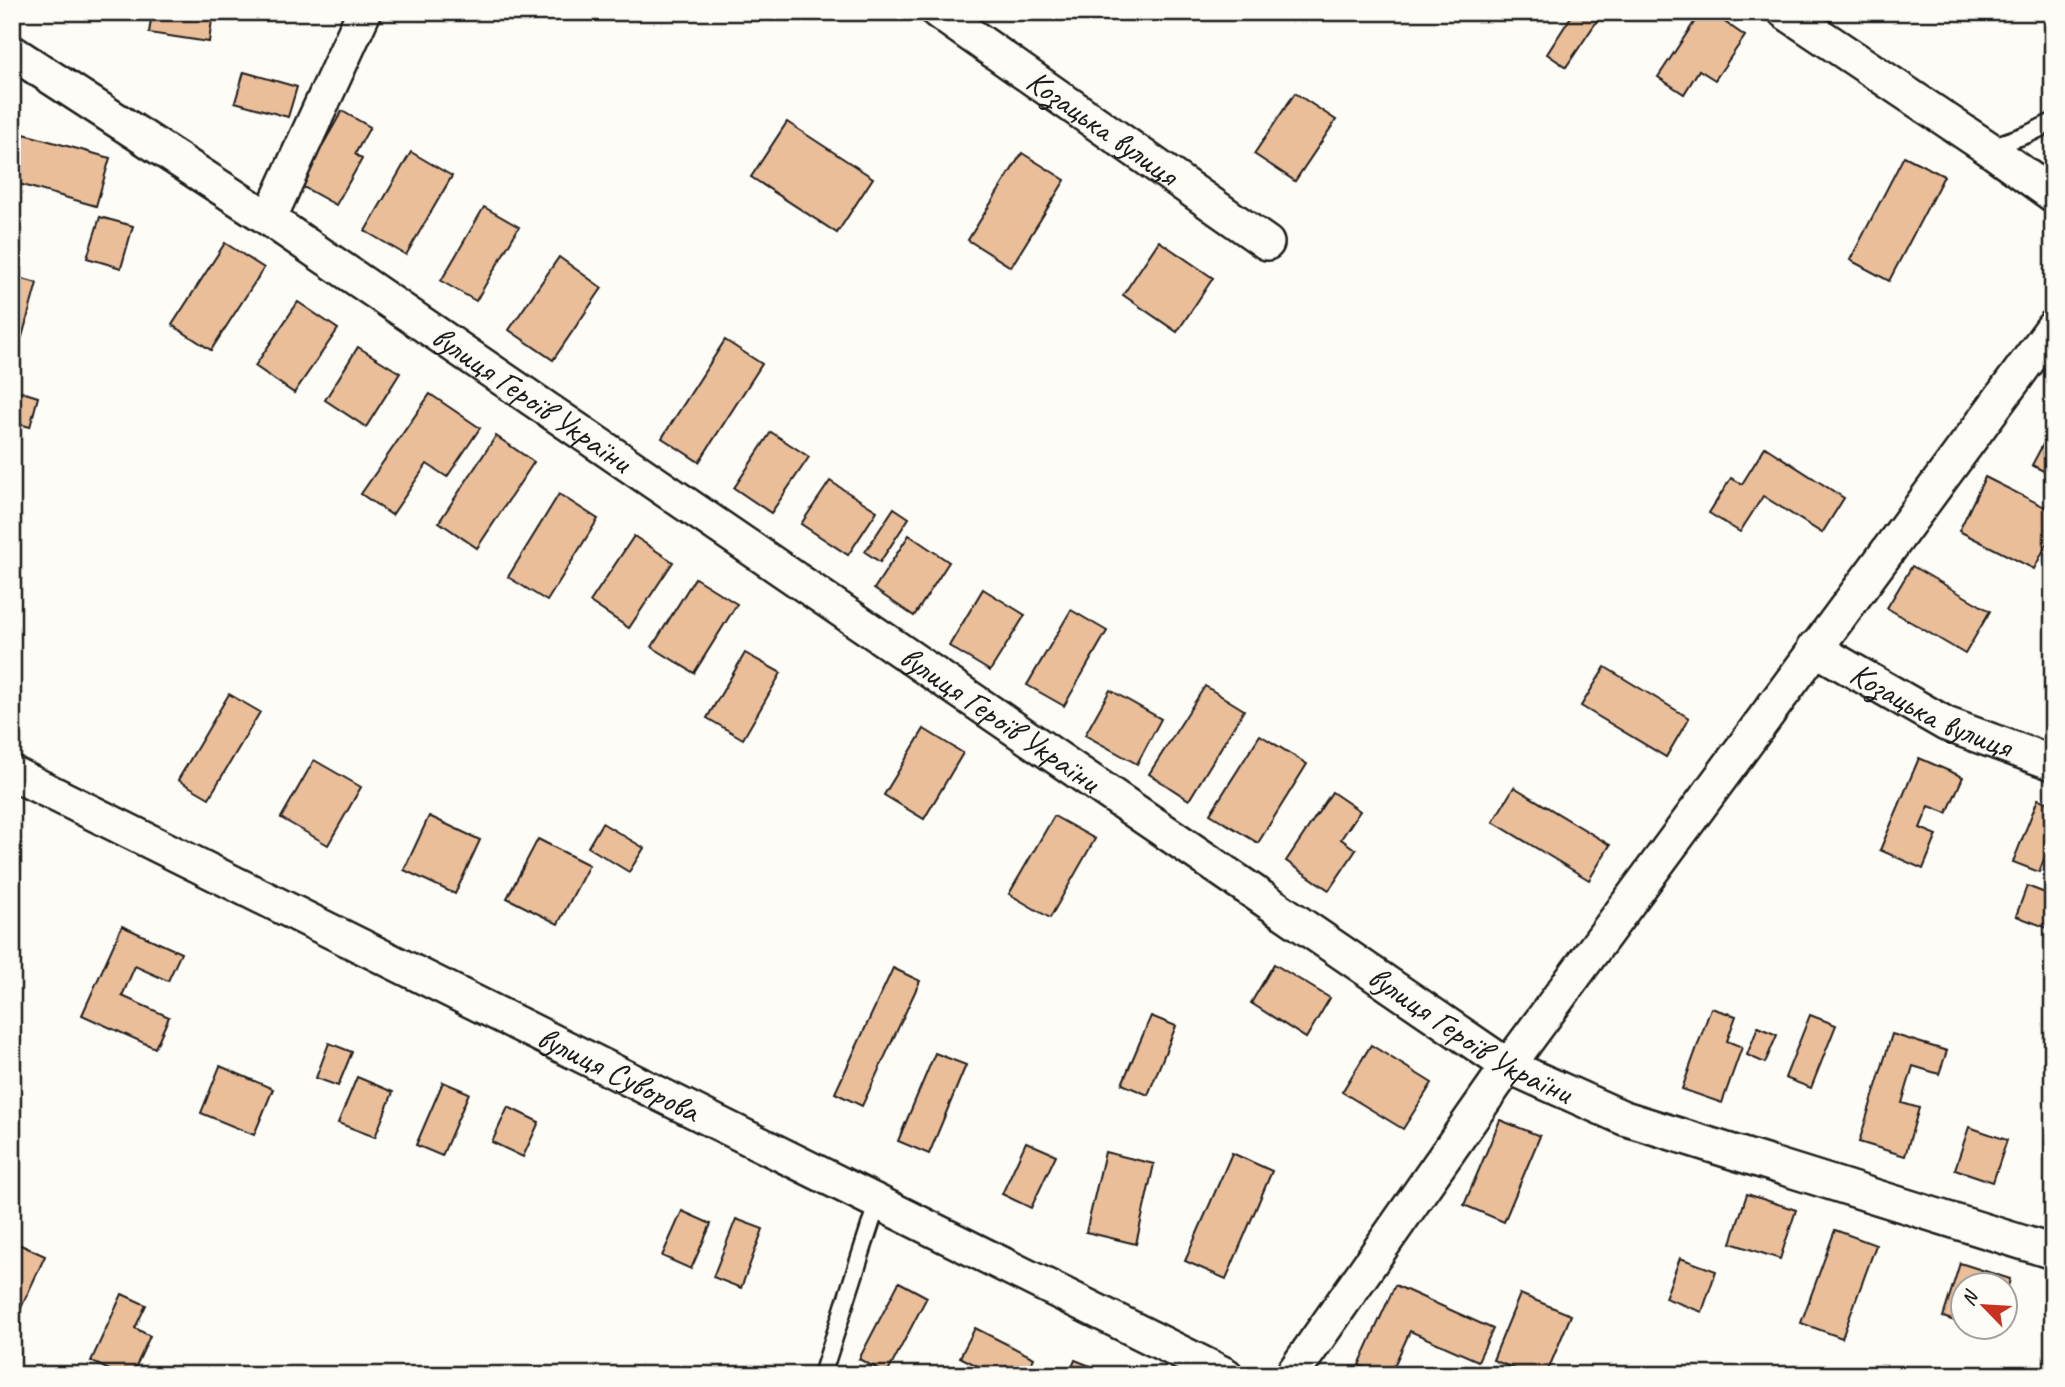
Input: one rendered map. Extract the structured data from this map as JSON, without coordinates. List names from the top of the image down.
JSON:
{
  "streets": {
    "street": ["Козацька вулиця", "вулиця Героїв України", "вулиця Суворова"]
  },
  "north": "top left"
}
